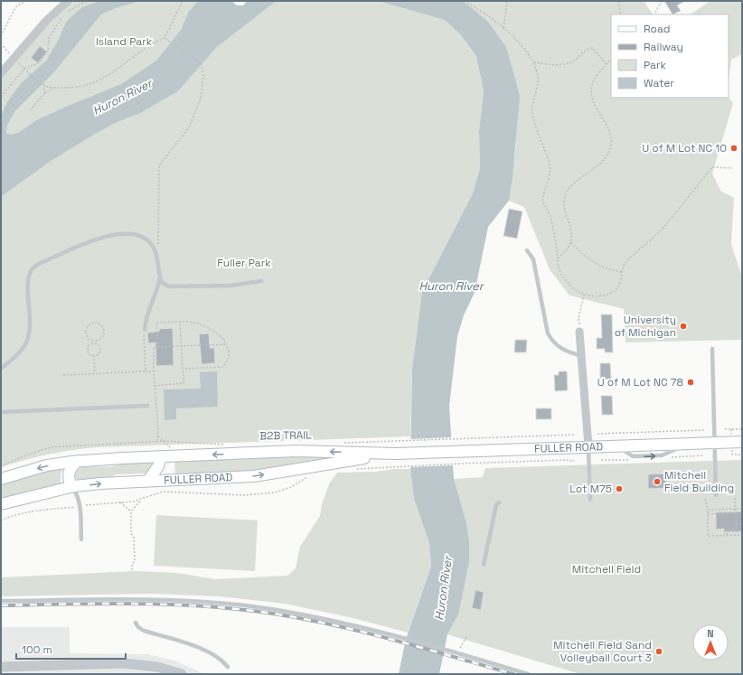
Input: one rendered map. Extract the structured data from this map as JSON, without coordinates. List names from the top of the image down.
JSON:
{
  "streets": {
    "main road": ["FULLER ROAD"]
  },
  "water": ["Huron River"],
  "parks": ["Island Park", "Fuller Park", "Mitchell Field"],
  "places": [
    "U of M Lot NC 10",
    "University of Michigan",
    "U of M Lot NC 78",
    "Mitchell Field Building",
    "Lot M75",
    "Mitchell Field Sand Volleyball Court 3"
  ],
  "legend": [
    "Road",
    "Railway",
    "Park",
    "Water"
  ],
  "scale_bar": "100 m",
  "north": "top"
}
